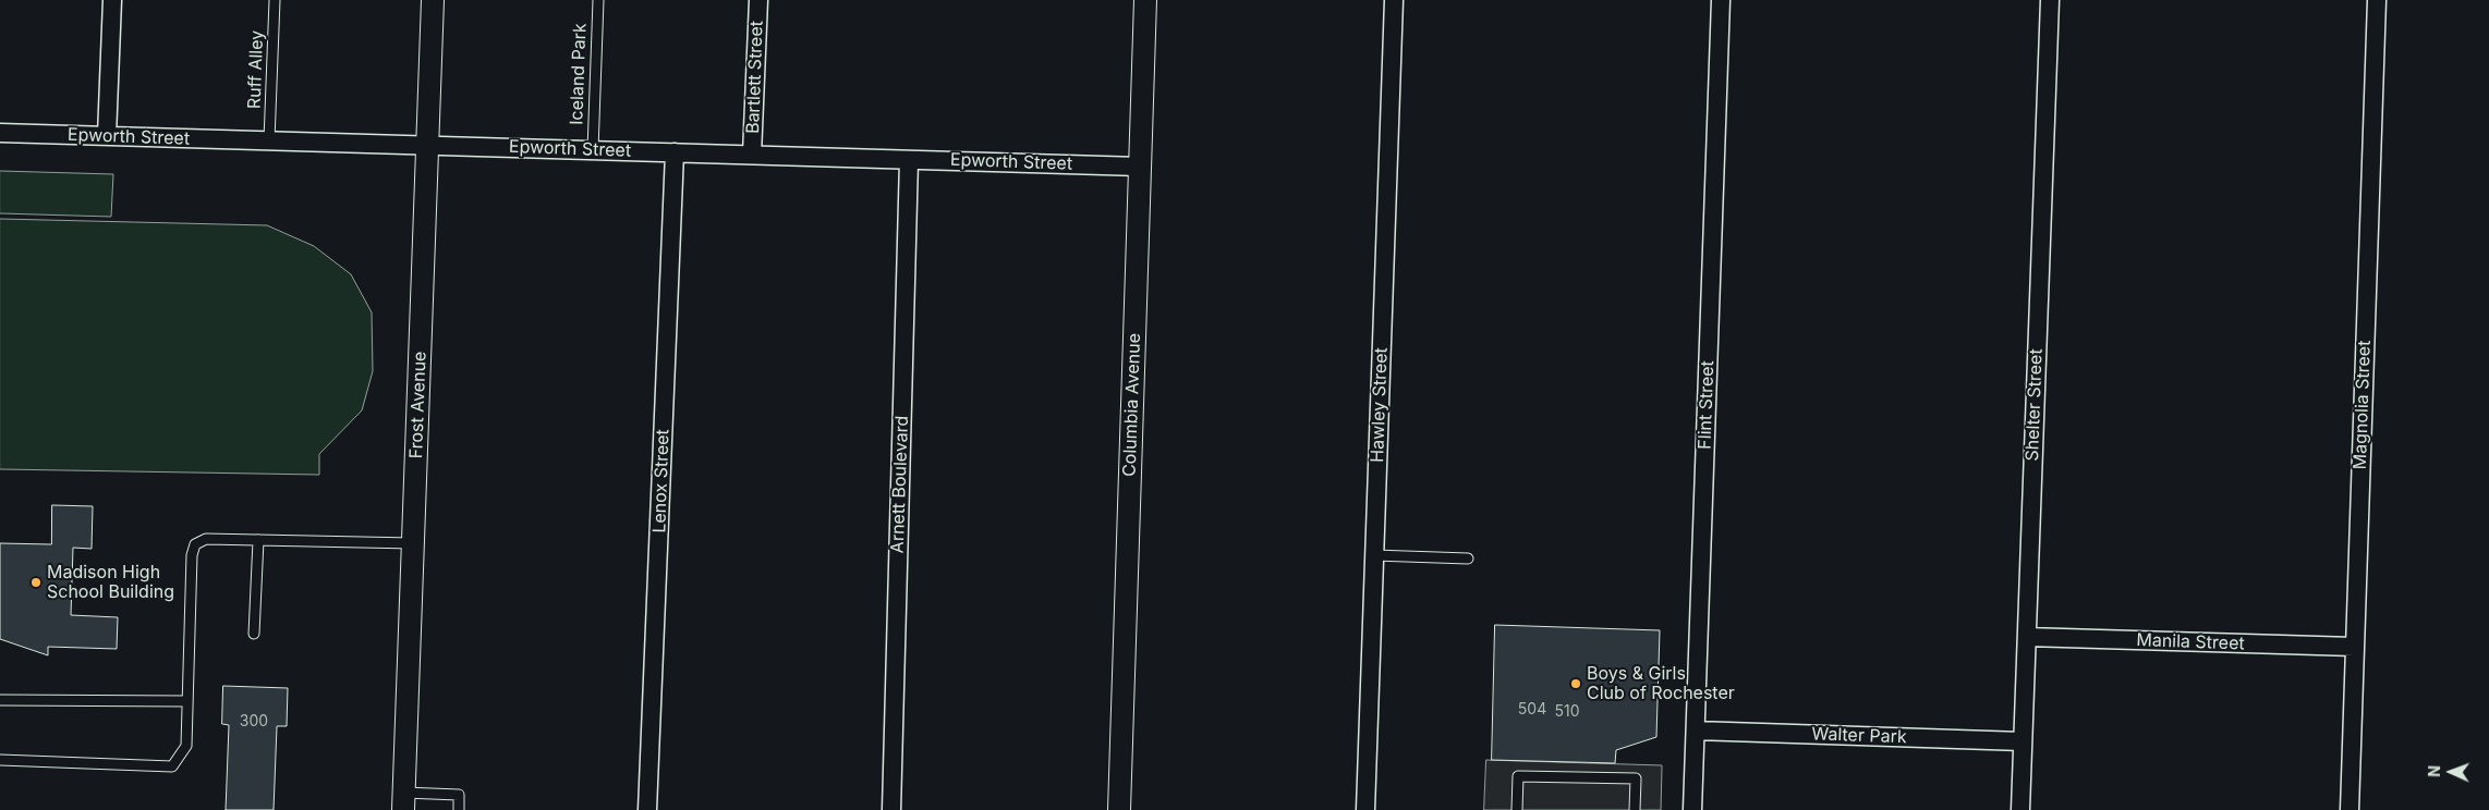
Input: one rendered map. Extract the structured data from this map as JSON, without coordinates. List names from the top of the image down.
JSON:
{
  "streets": {
    "street": [
      "Bartlett Street",
      "Epworth Street",
      "Frost Avenue",
      "Columbia Avenue",
      "Hawley Street",
      "Flint Street",
      "Shelter Street",
      "Magnolia Street",
      "Lenox Street",
      "Arnett Boulevard",
      "Manila Street",
      "Walter Park"
    ],
    "lane": ["Ruff Alley", "Iceland Park"]
  },
  "crossings": [
    ["Ruff Alley", "Epworth Street"],
    ["Iceland Park", "Epworth Street"],
    ["Bartlett Street", "Epworth Street"],
    ["Epworth Street", "Frost Avenue"],
    ["Epworth Street", "Columbia Avenue"],
    ["Epworth Street", "Lenox Street"],
    ["Epworth Street", "Arnett Boulevard"],
    ["Flint Street", "Walter Park"],
    ["Shelter Street", "Manila Street"],
    ["Shelter Street", "Walter Park"],
    ["Magnolia Street", "Manila Street"]
  ],
  "places": ["Madison High School Building", "Boys & Girls Club of Rochester"],
  "house_numbers": ["504", "510", "300"],
  "north": "left"
}
